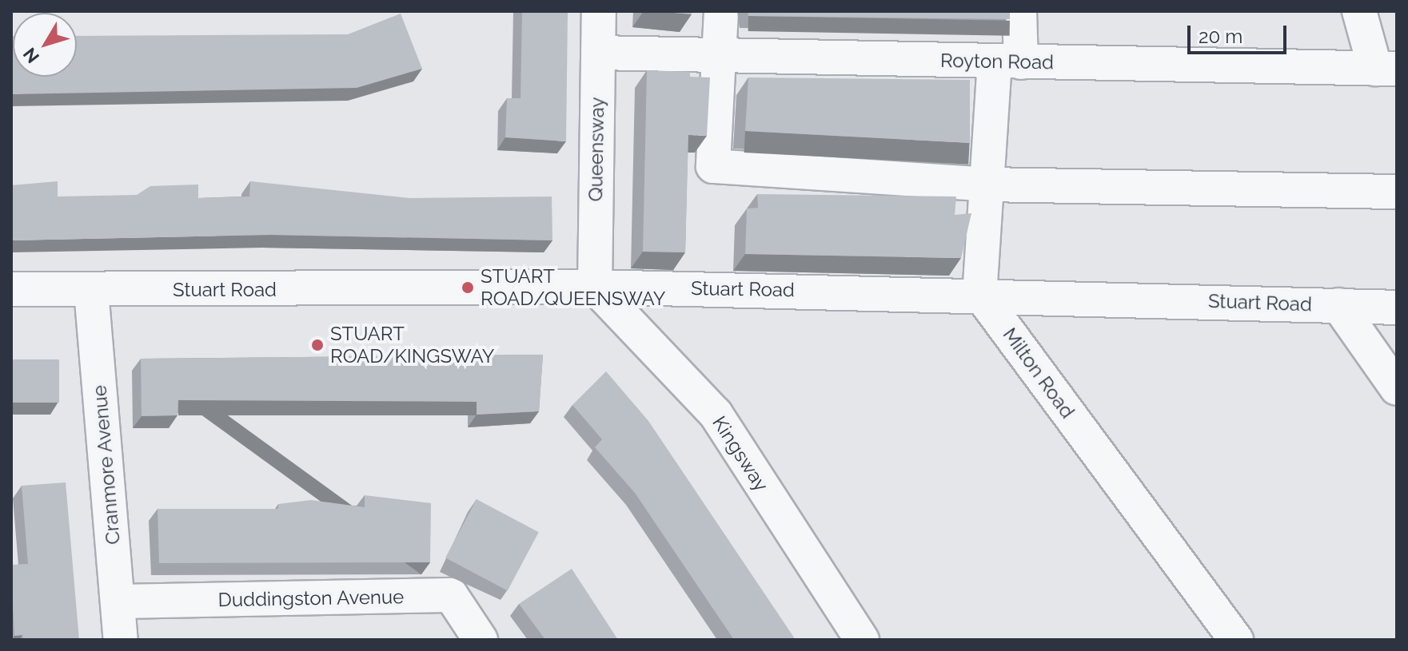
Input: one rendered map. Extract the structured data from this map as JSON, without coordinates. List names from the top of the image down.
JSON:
{
  "streets": {
    "street": [
      "Royton Road",
      "Queensway",
      "Stuart Road",
      "Milton Road",
      "Kingsway",
      "Cranmore Avenue",
      "Duddingston Avenue"
    ]
  },
  "crossings": [
    ["Royton Road", "Queensway"],
    ["Queensway", "Stuart Road"],
    ["Queensway", "Kingsway"],
    ["Stuart Road", "Milton Road"],
    ["Stuart Road", "Kingsway"],
    ["Stuart Road", "Cranmore Avenue"],
    ["Cranmore Avenue", "Duddingston Avenue"]
  ],
  "places": ["STUART ROAD/QUEENSWAY", "STUART ROAD/KINGSWAY"],
  "scale_bar": "20 m",
  "north": "bottom left"
}
